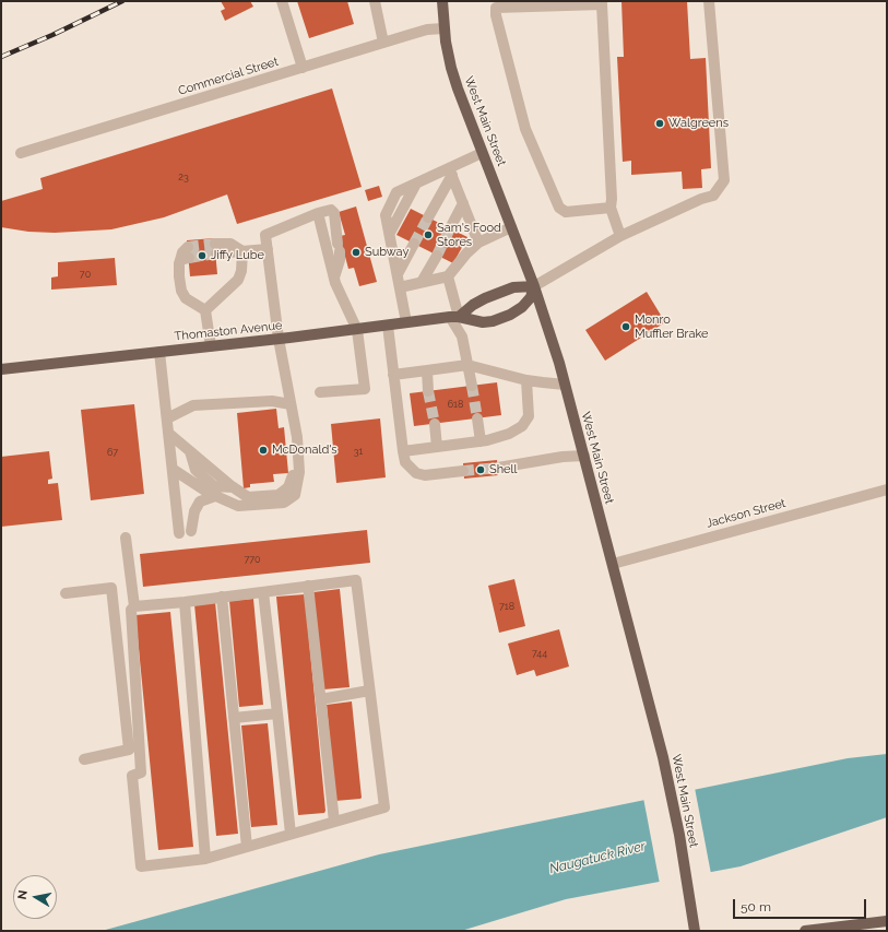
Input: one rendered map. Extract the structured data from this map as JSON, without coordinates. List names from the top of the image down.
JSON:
{
  "streets": {
    "main road": ["West Main Street", "Thomaston Avenue"],
    "street": ["Commercial Street", "Jackson Street"]
  },
  "crossings": [
    ["Commercial Street", "West Main Street"],
    ["West Main Street", "Thomaston Avenue"],
    ["West Main Street", "Jackson Street"]
  ],
  "water": ["Naugatuck River"],
  "places": [
    "Walgreens",
    "Sam's Food Stores",
    "Subway",
    "Jiffy Lube",
    "Monro Muffler Brake",
    "McDonald's",
    "Shell"
  ],
  "house_numbers": [
    "23",
    "70",
    "618",
    "31",
    "67",
    "770",
    "718",
    "744"
  ],
  "scale_bar": "50 m",
  "north": "left"
}
